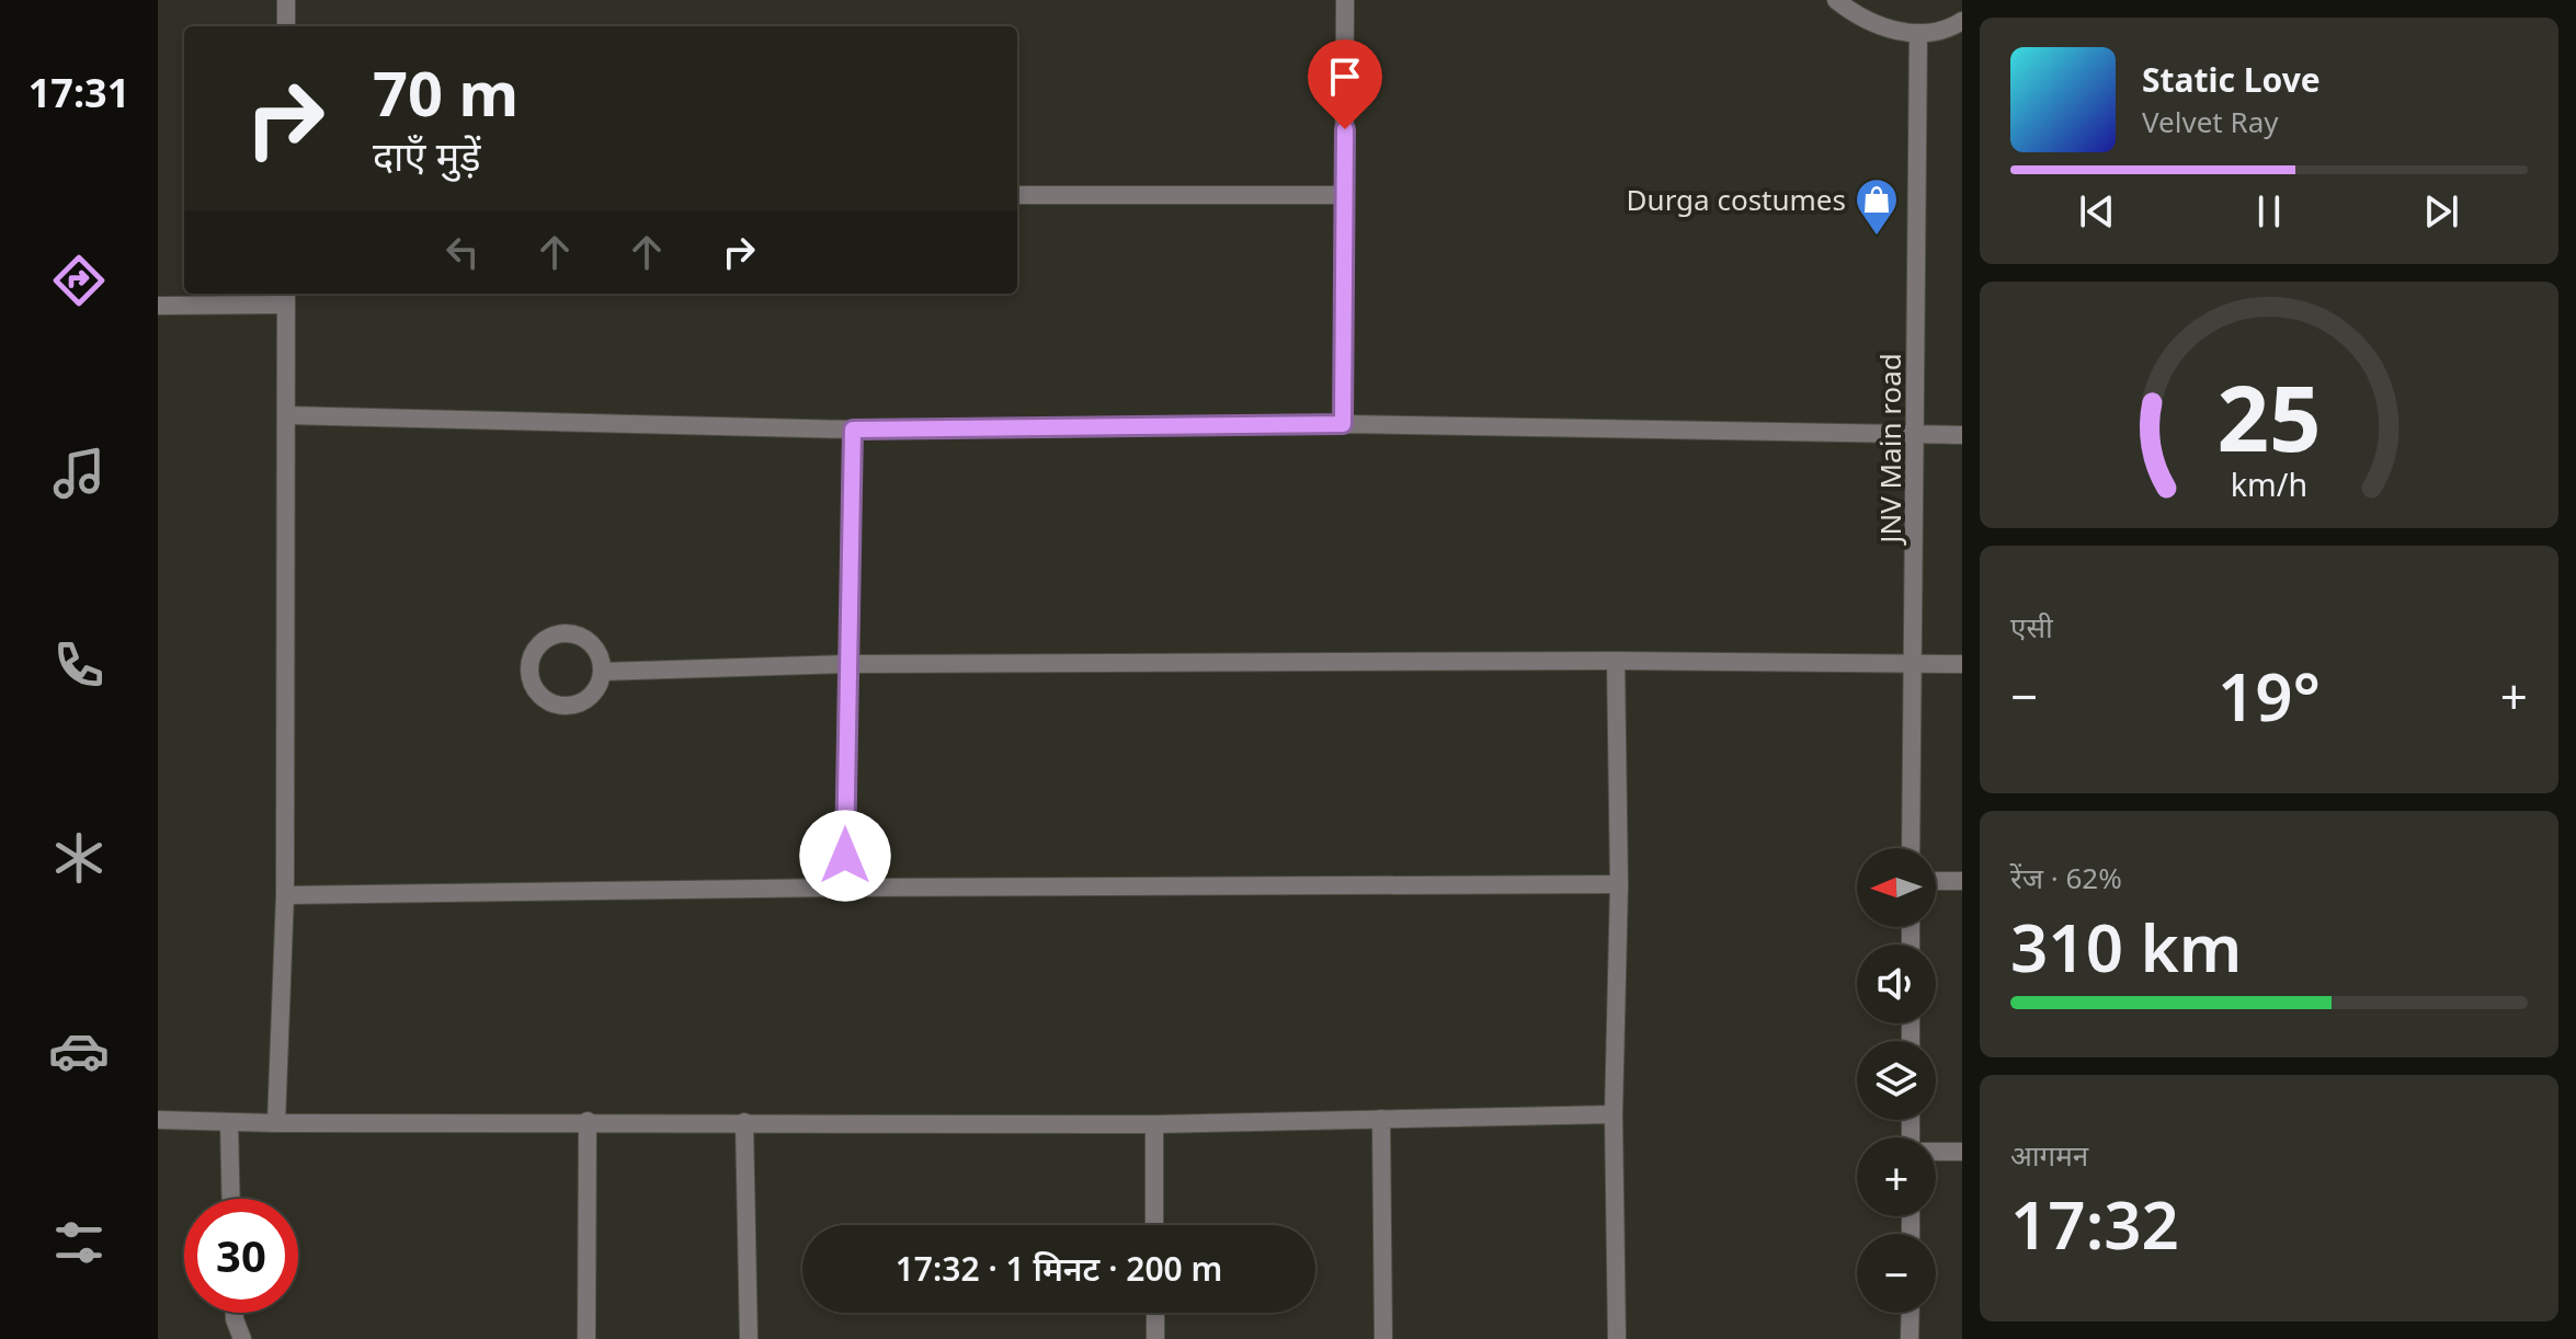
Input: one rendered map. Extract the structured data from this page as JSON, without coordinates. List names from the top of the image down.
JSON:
{
  "streets": {
    "street": ["JNV Main road"]
  },
  "places": {
    "shop": ["Durga costumes"]
  },
  "north": "left",
  "page": {
    "tabs": "17:31",
    "turn": ["70 m", "दाएँ मुड़ें"],
    "song": ["Static Love", "Velvet Ray"],
    "tile": [
      "एसी",
      ["रेंज · 62%", "310 km"],
      ["आगमन", "17:32"]
    ],
    "heat": ["−", "19°", "+"],
    "map_buttons": ["+", "−"],
    "limit": "30",
    "trip": "17:32 · 1 मिनट · 200 m",
    "gauge": ["25", "km/h"]
  }
}
